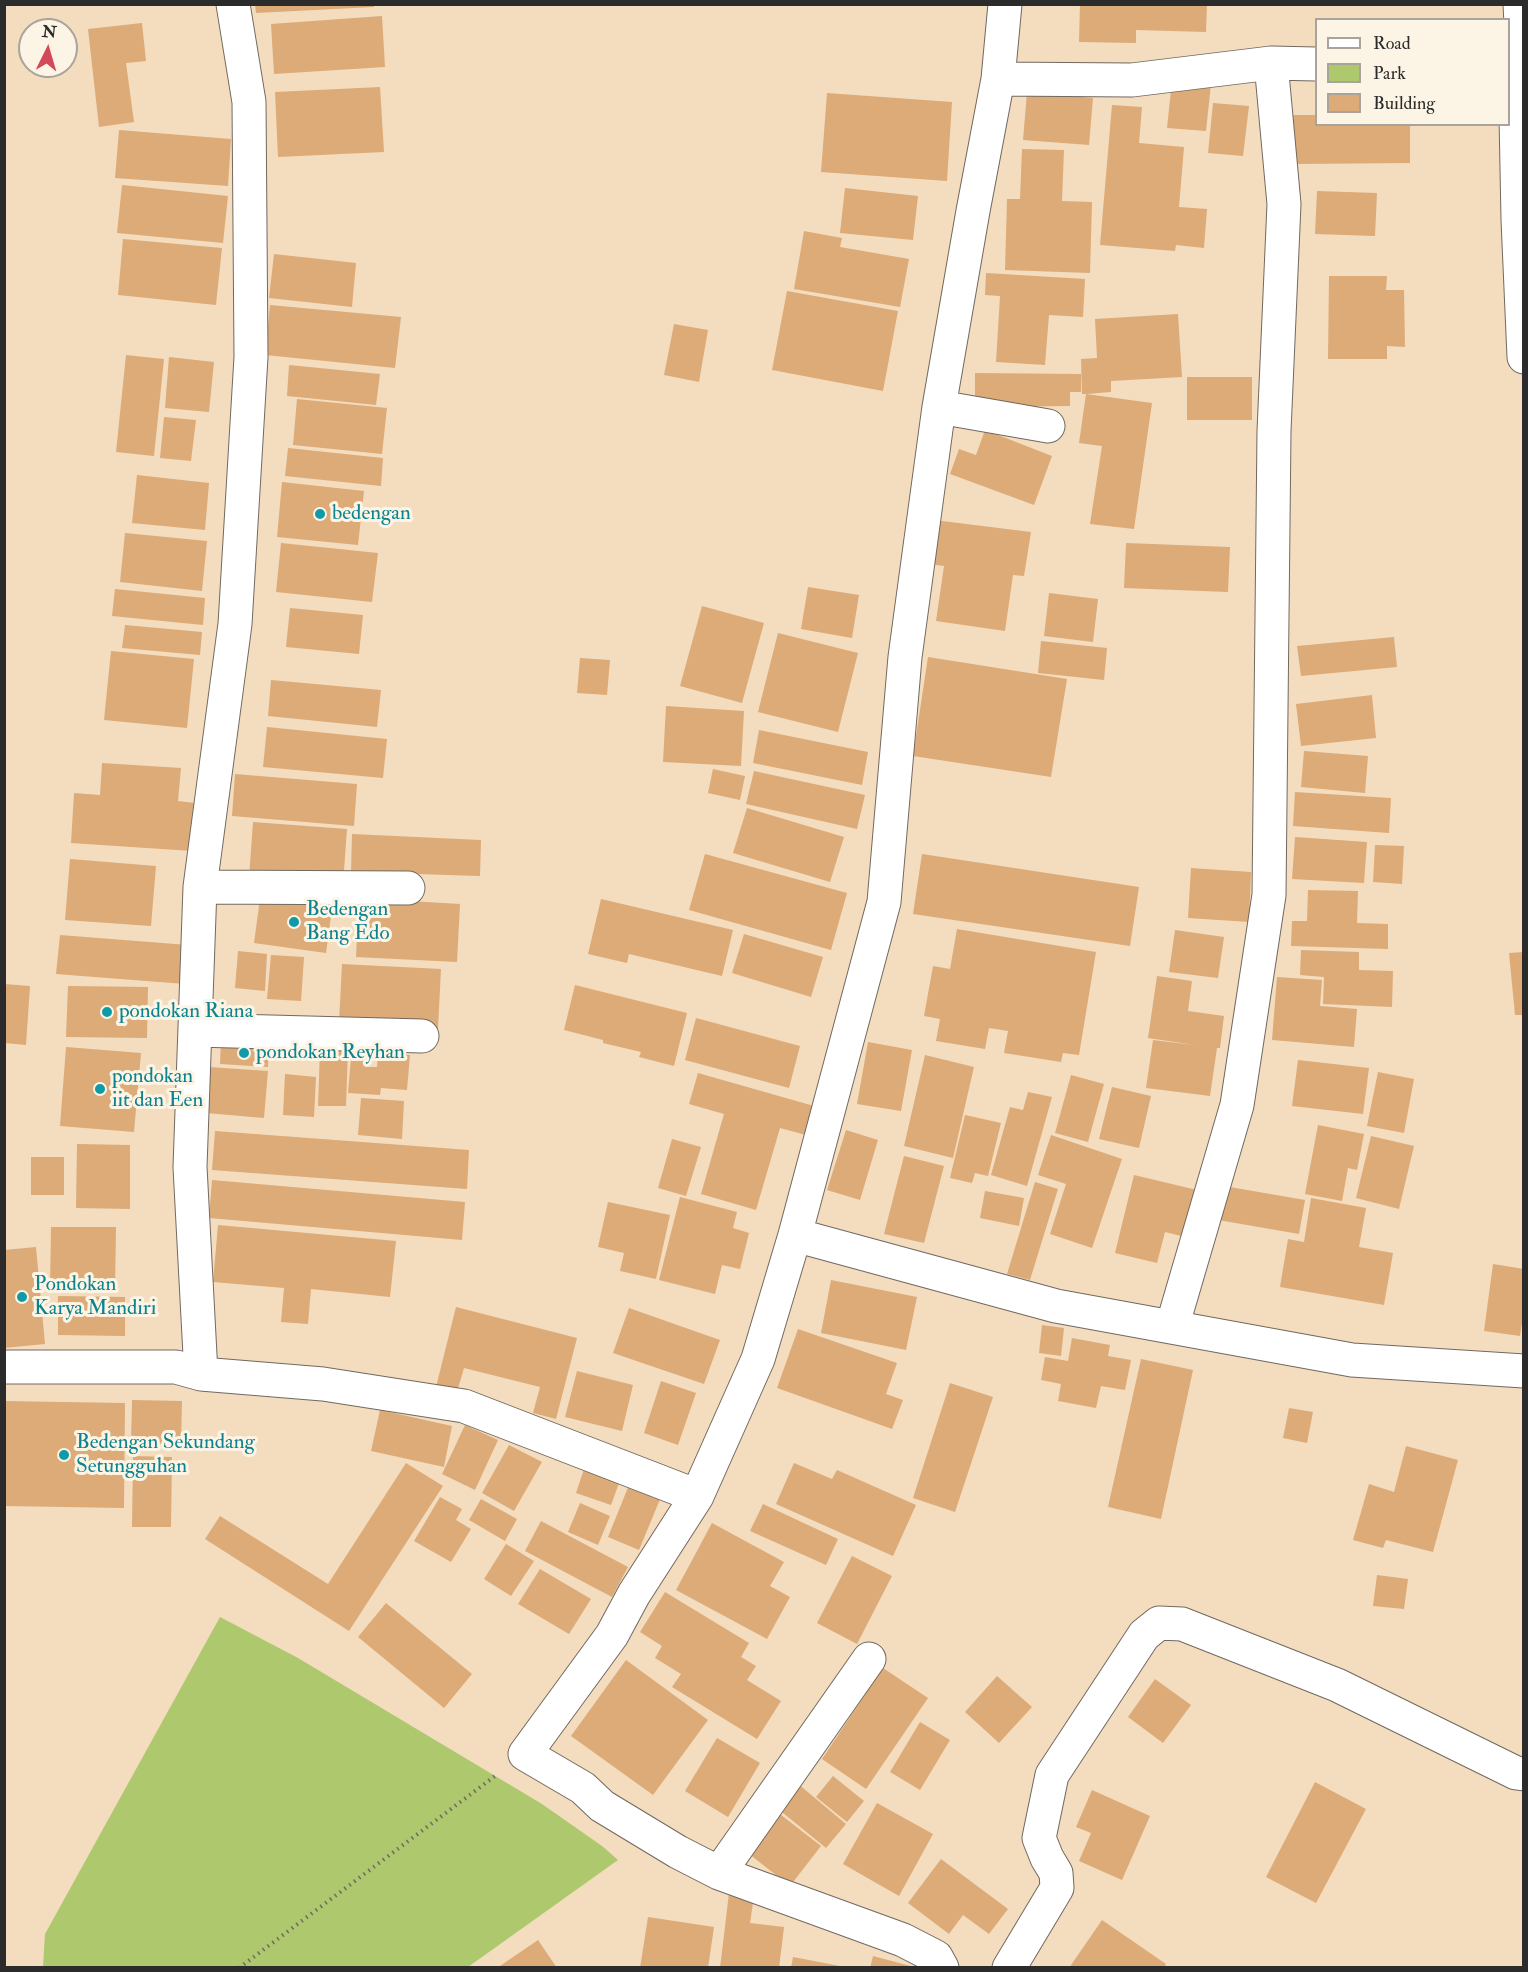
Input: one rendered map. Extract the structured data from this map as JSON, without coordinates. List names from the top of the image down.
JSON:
{
  "places": [
    "bedengan",
    "Bedengan Bang Edo",
    "pondokan Riana",
    "pondokan Reyhan",
    "pondokan iit dan Een",
    "Pondokan Karya Mandiri",
    "Bedengan Sekundang Setungguhan"
  ],
  "legend": ["Road", "Park", "Building"],
  "north": "top"
}
